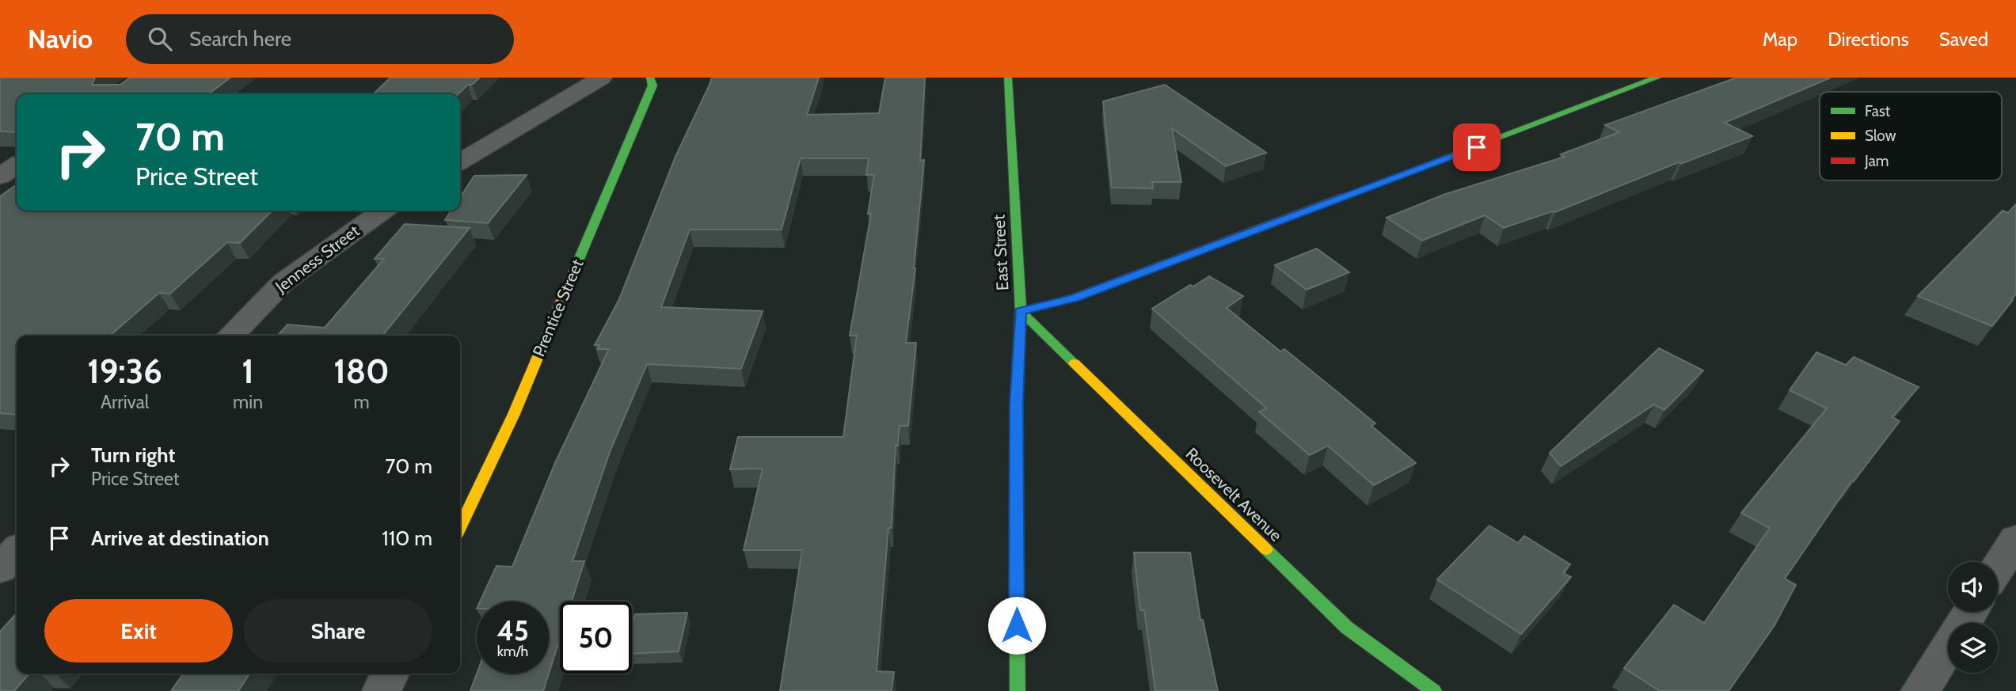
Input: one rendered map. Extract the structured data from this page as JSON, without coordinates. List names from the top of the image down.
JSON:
{
  "streets": {
    "street": [
      "East Street",
      "Jenness Street",
      "Prentice Street",
      "Roosevelt Avenue"
    ]
  },
  "crossings": [
    ["East Street", "Roosevelt Avenue"]
  ],
  "legend": ["Fast", "Slow", "Jam"],
  "page": {
    "header": "Navio",
    "search": "Search here",
    "nav": ["Map", "Directions", "Saved"],
    "turn": ["70 m", "Price Street"],
    "eta": [
      "19:36",
      "Arrival",
      "1",
      "min",
      "180",
      "m"
    ],
    "list": [
      {
        "name": "Turn right",
        "note": "Price Street",
        "value": "70 m"
      },
      {
        "name": "Arrive at destination",
        "value": "110 m"
      }
    ],
    "buttons": ["Exit", "Share"],
    "speed": "45 km/h",
    "limit": "50"
  }
}
